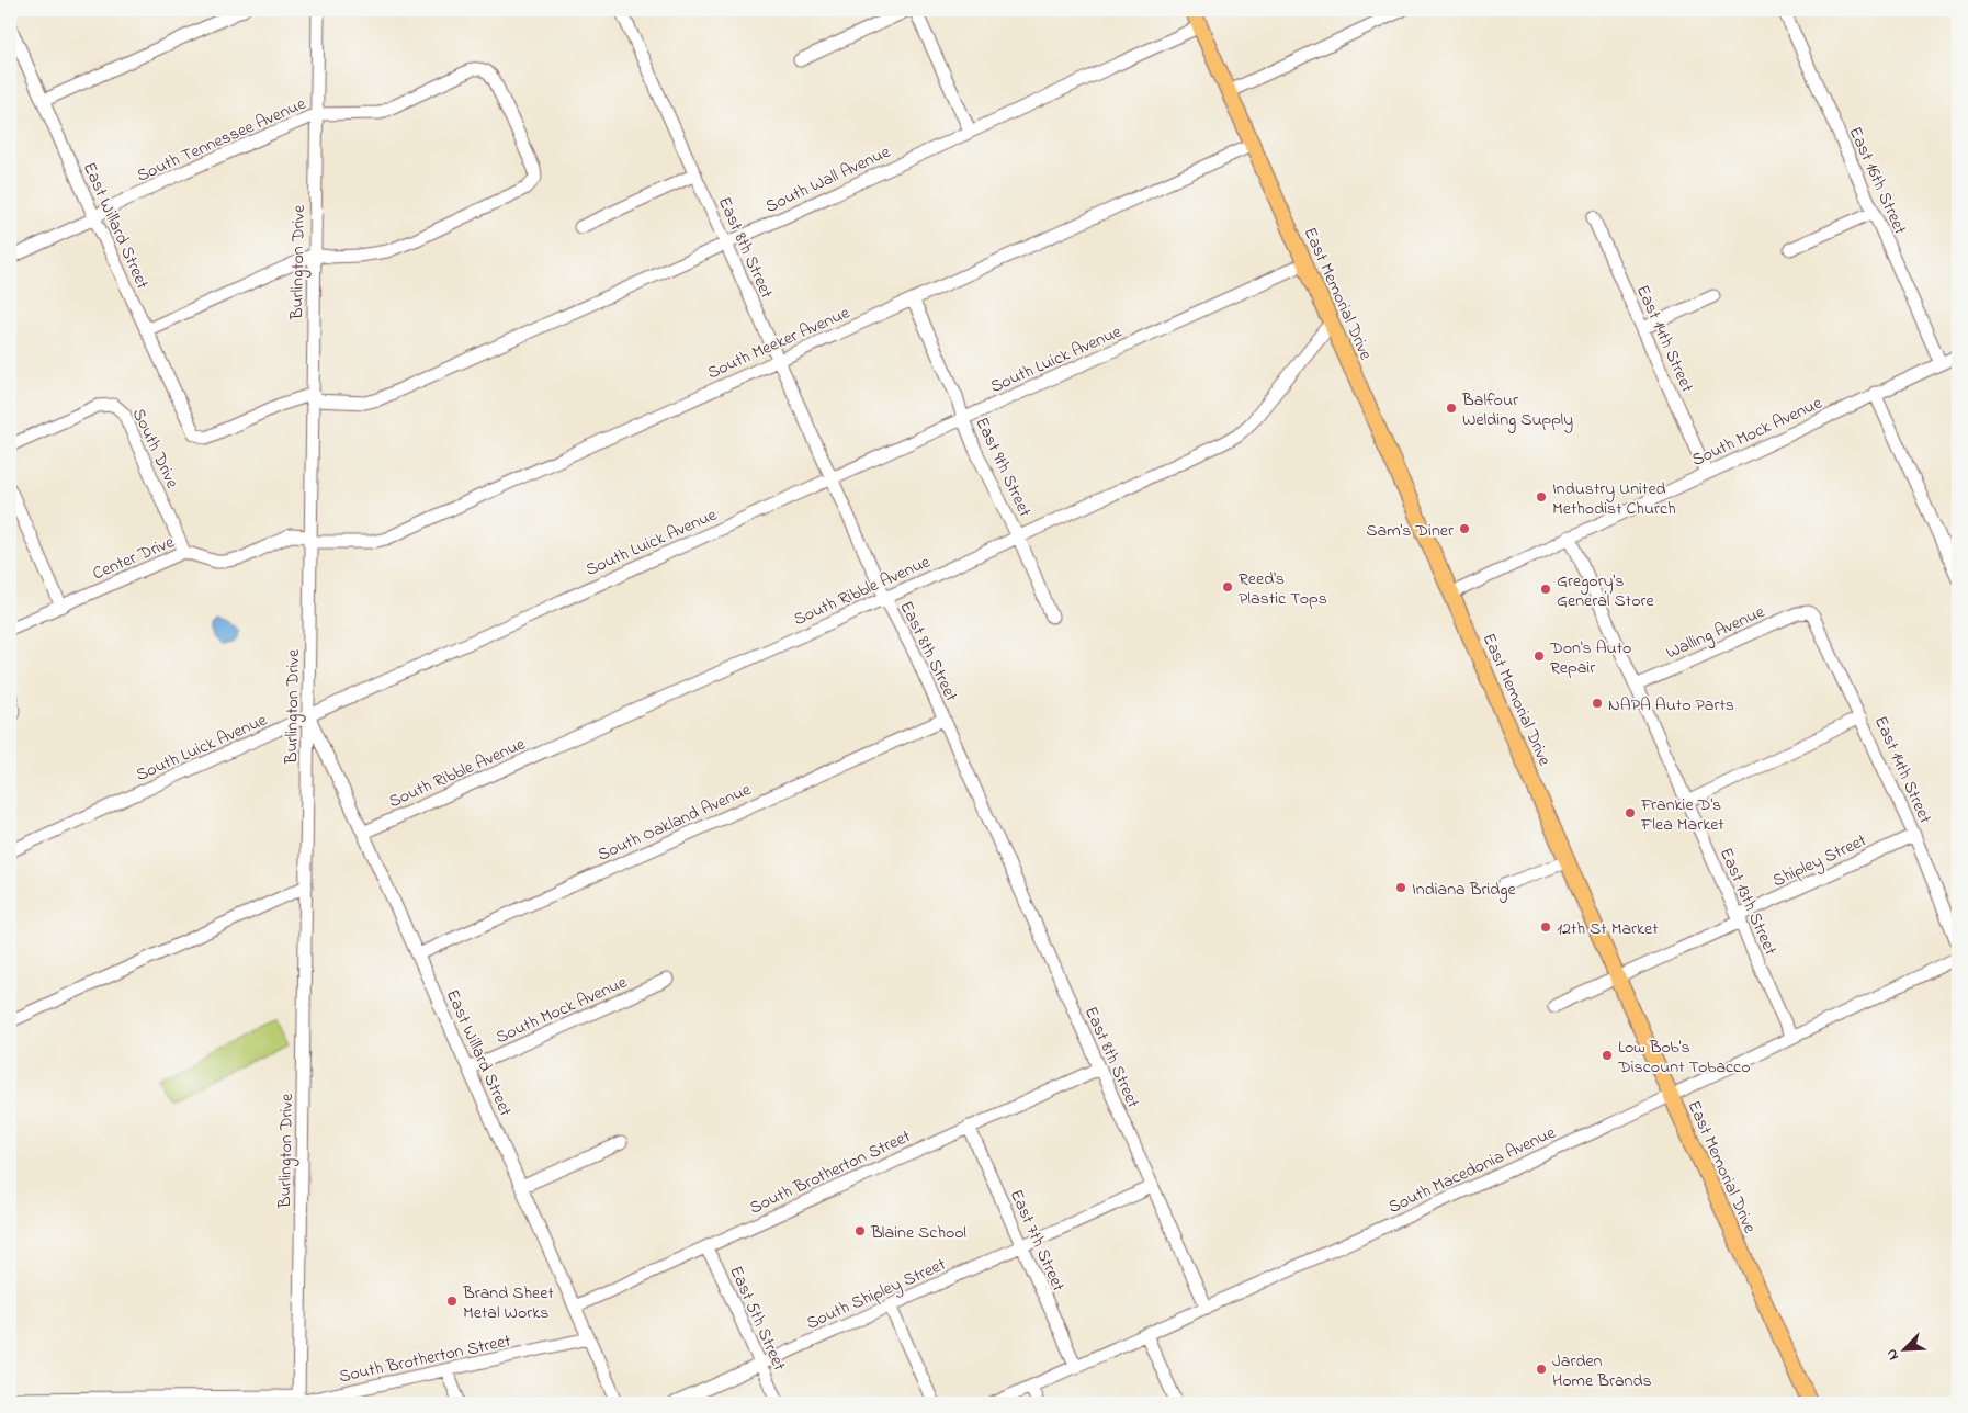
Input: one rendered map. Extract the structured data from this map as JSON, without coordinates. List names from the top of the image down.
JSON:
{
  "streets": {
    "main road": ["East Memorial Drive"],
    "street": [
      "South Tennessee Avenue",
      "South Wall Avenue",
      "East 16th Street",
      "East Willard Street",
      "East 8th Street",
      "Burlington Drive",
      "East 14th Street",
      "South Meeker Avenue",
      "South Luick Avenue",
      "South Mock Avenue",
      "South Drive",
      "East 9th Street",
      "Center Drive",
      "South Ribble Avenue",
      "Walling Avenue",
      "South Oakland Avenue",
      "Shipley Street",
      "East 13th Street",
      "South Macedonia Avenue",
      "South Brotherton Street",
      "East 7th Street",
      "South Shipley Street",
      "East 5th Street"
    ]
  },
  "crossings": [
    ["South Tennessee Avenue", "East Willard Street"],
    ["South Tennessee Avenue", "Burlington Drive"],
    ["South Wall Avenue", "East Willard Street"],
    ["South Wall Avenue", "East 8th Street"],
    ["South Wall Avenue", "Burlington Drive"],
    ["South Wall Avenue", "East Memorial Drive"],
    ["East 16th Street", "South Mock Avenue"],
    ["East Willard Street", "Burlington Drive"],
    ["East Willard Street", "South Luick Avenue"],
    ["East Willard Street", "South Mock Avenue"],
    ["East Willard Street", "South Ribble Avenue"],
    ["East Willard Street", "South Oakland Avenue"],
    ["East Willard Street", "South Brotherton Street"],
    ["East 8th Street", "South Meeker Avenue"],
    ["East 8th Street", "South Luick Avenue"],
    ["East 8th Street", "South Ribble Avenue"],
    ["East 8th Street", "South Oakland Avenue"],
    ["East 8th Street", "South Macedonia Avenue"],
    ["East 8th Street", "South Brotherton Street"],
    ["East 8th Street", "South Shipley Street"],
    ["Burlington Drive", "South Meeker Avenue"],
    ["Burlington Drive", "South Luick Avenue"],
    ["Burlington Drive", "South Brotherton Street"],
    ["East Memorial Drive", "South Meeker Avenue"],
    ["East Memorial Drive", "South Luick Avenue"],
    ["East Memorial Drive", "South Mock Avenue"],
    ["East Memorial Drive", "South Ribble Avenue"],
    ["East Memorial Drive", "Shipley Street"],
    ["East Memorial Drive", "South Macedonia Avenue"],
    ["East 14th Street", "South Mock Avenue"],
    ["East 14th Street", "Walling Avenue"],
    ["East 14th Street", "Shipley Street"],
    ["South Meeker Avenue", "East 9th Street"],
    ["South Meeker Avenue", "Center Drive"],
    ["South Luick Avenue", "East 9th Street"],
    ["South Mock Avenue", "East 13th Street"],
    ["South Drive", "Center Drive"],
    ["East 9th Street", "South Ribble Avenue"],
    ["Walling Avenue", "East 13th Street"],
    ["Shipley Street", "East 13th Street"],
    ["East 13th Street", "South Macedonia Avenue"],
    ["South Macedonia Avenue", "East 7th Street"],
    ["South Brotherton Street", "East 7th Street"],
    ["South Brotherton Street", "East 5th Street"],
    ["East 7th Street", "South Shipley Street"],
    ["South Shipley Street", "East 5th Street"]
  ],
  "places": [
    "Balfour Welding Supply",
    "Industry United Methodist Church",
    "Sam's Diner",
    "Reed's Plastic Tops",
    "Gregory's General Store",
    "Don's Auto Repair",
    "NAPA Auto Parts",
    "Frankie D's Flea Market",
    "Indiana Bridge",
    "12th St Market",
    "Low Bob's Discount Tobacco",
    "Blaine School",
    "Brand Sheet Metal Works",
    "Jarden Home Brands"
  ],
  "north": "bottom left"
}
